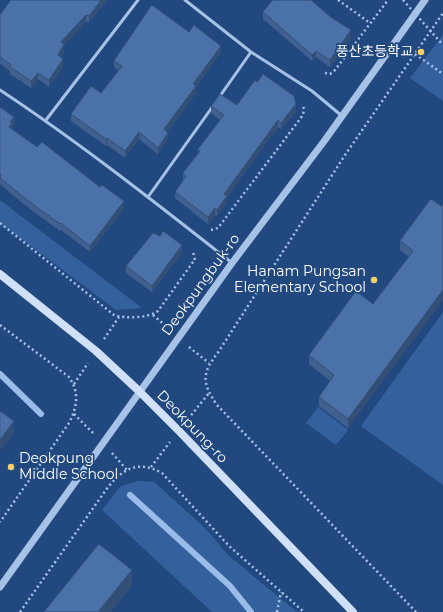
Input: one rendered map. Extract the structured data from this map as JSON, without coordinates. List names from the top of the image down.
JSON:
{
  "streets": {
    "main road": ["Deokpung-ro"],
    "street": ["Deokpungbuk-ro"]
  },
  "crossings": [
    ["Deokpungbuk-ro", "Deokpung-ro"]
  ],
  "places": ["풍산초등학교", "Hanam Pungsan Elementary School", "Deokpung Middle School"]
}
